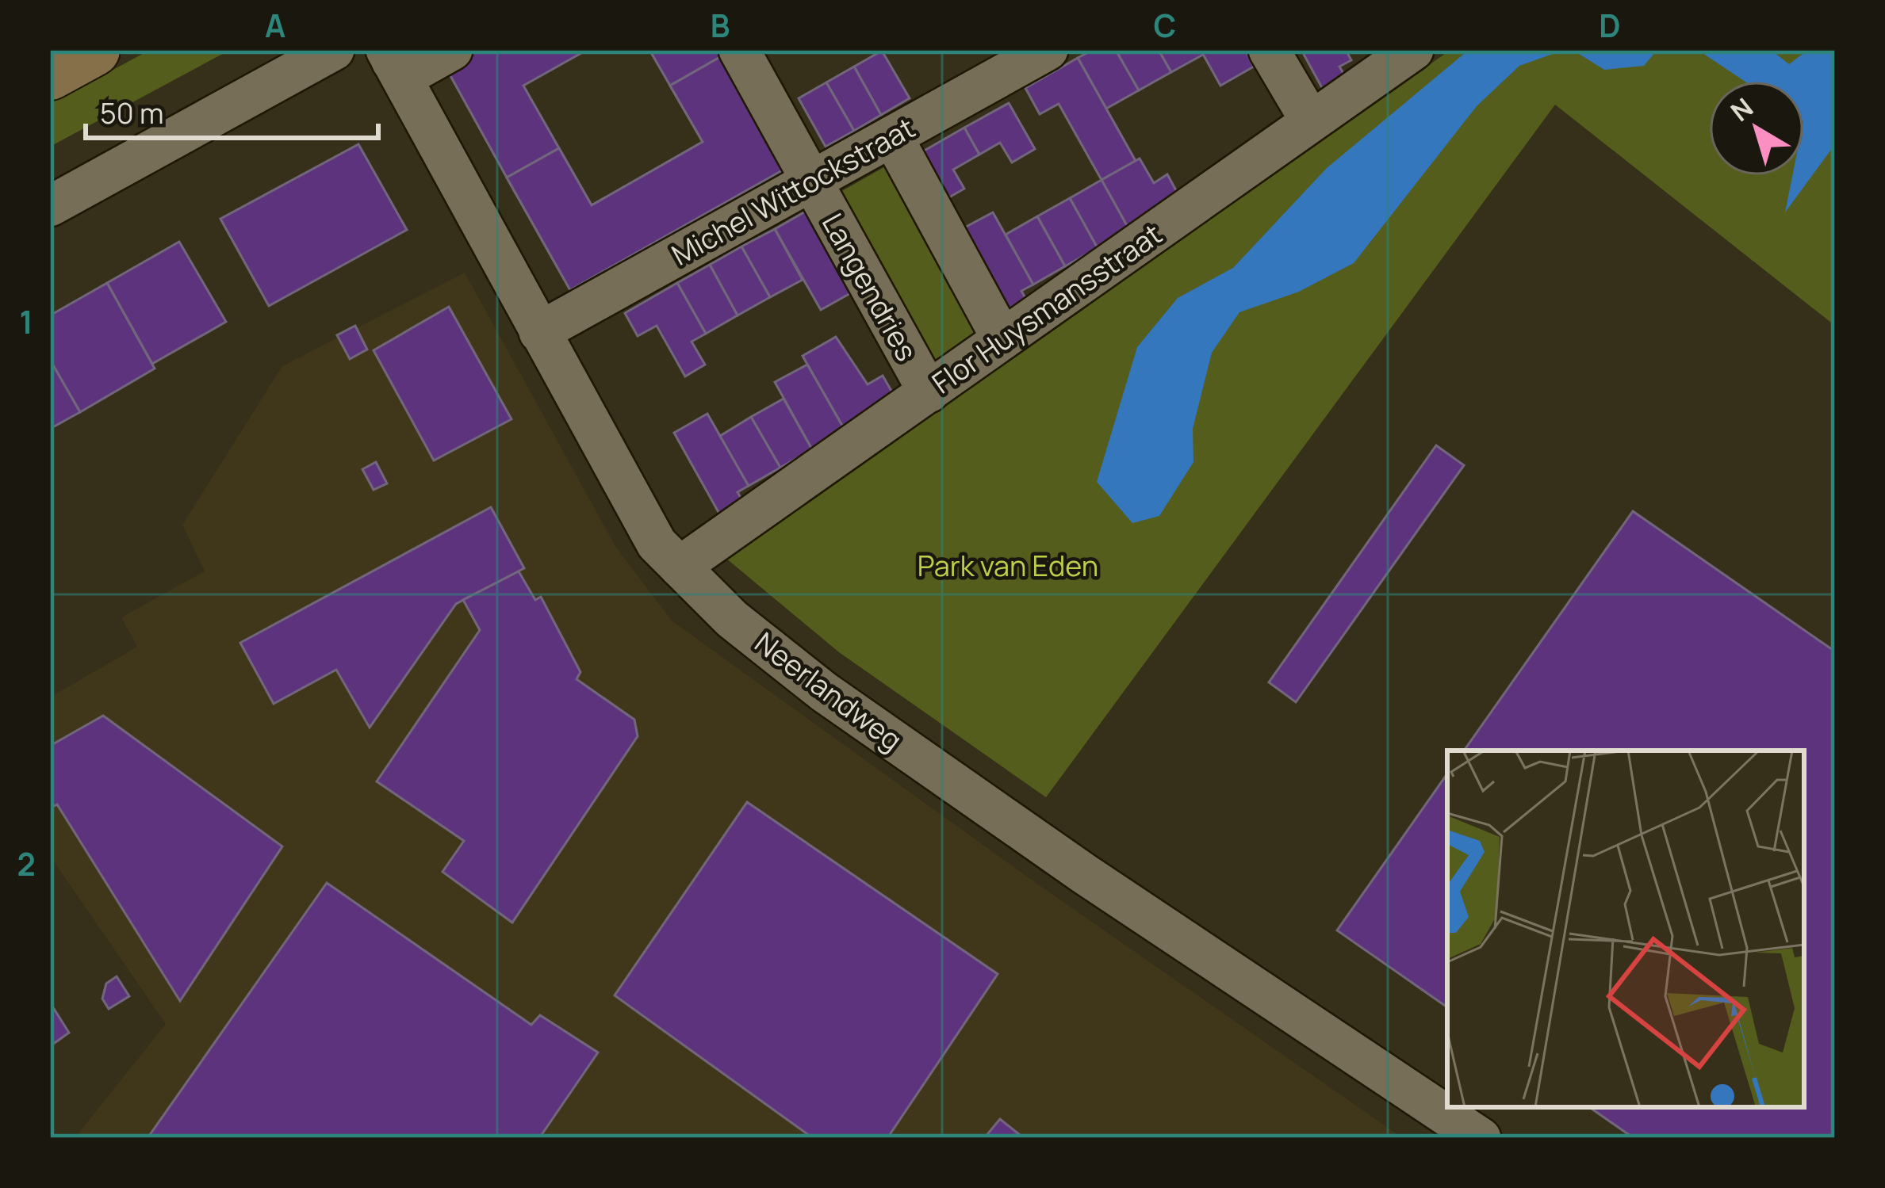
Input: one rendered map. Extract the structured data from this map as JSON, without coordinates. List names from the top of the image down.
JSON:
{
  "streets": {
    "street": [
      "Michel Wittockstraat",
      "Langendries",
      "Flor Huysmansstraat",
      "Neerlandweg"
    ]
  },
  "crossings": [
    ["Michel Wittockstraat", "Langendries"],
    ["Michel Wittockstraat", "Neerlandweg"],
    ["Langendries", "Flor Huysmansstraat"],
    ["Flor Huysmansstraat", "Neerlandweg"]
  ],
  "parks": ["Park van Eden"],
  "scale_bar": "50 m",
  "north": "top left",
  "grid": {
    "columns": [
      "A",
      "B",
      "C",
      "D"
    ],
    "rows": ["1", "2"]
  }
}
